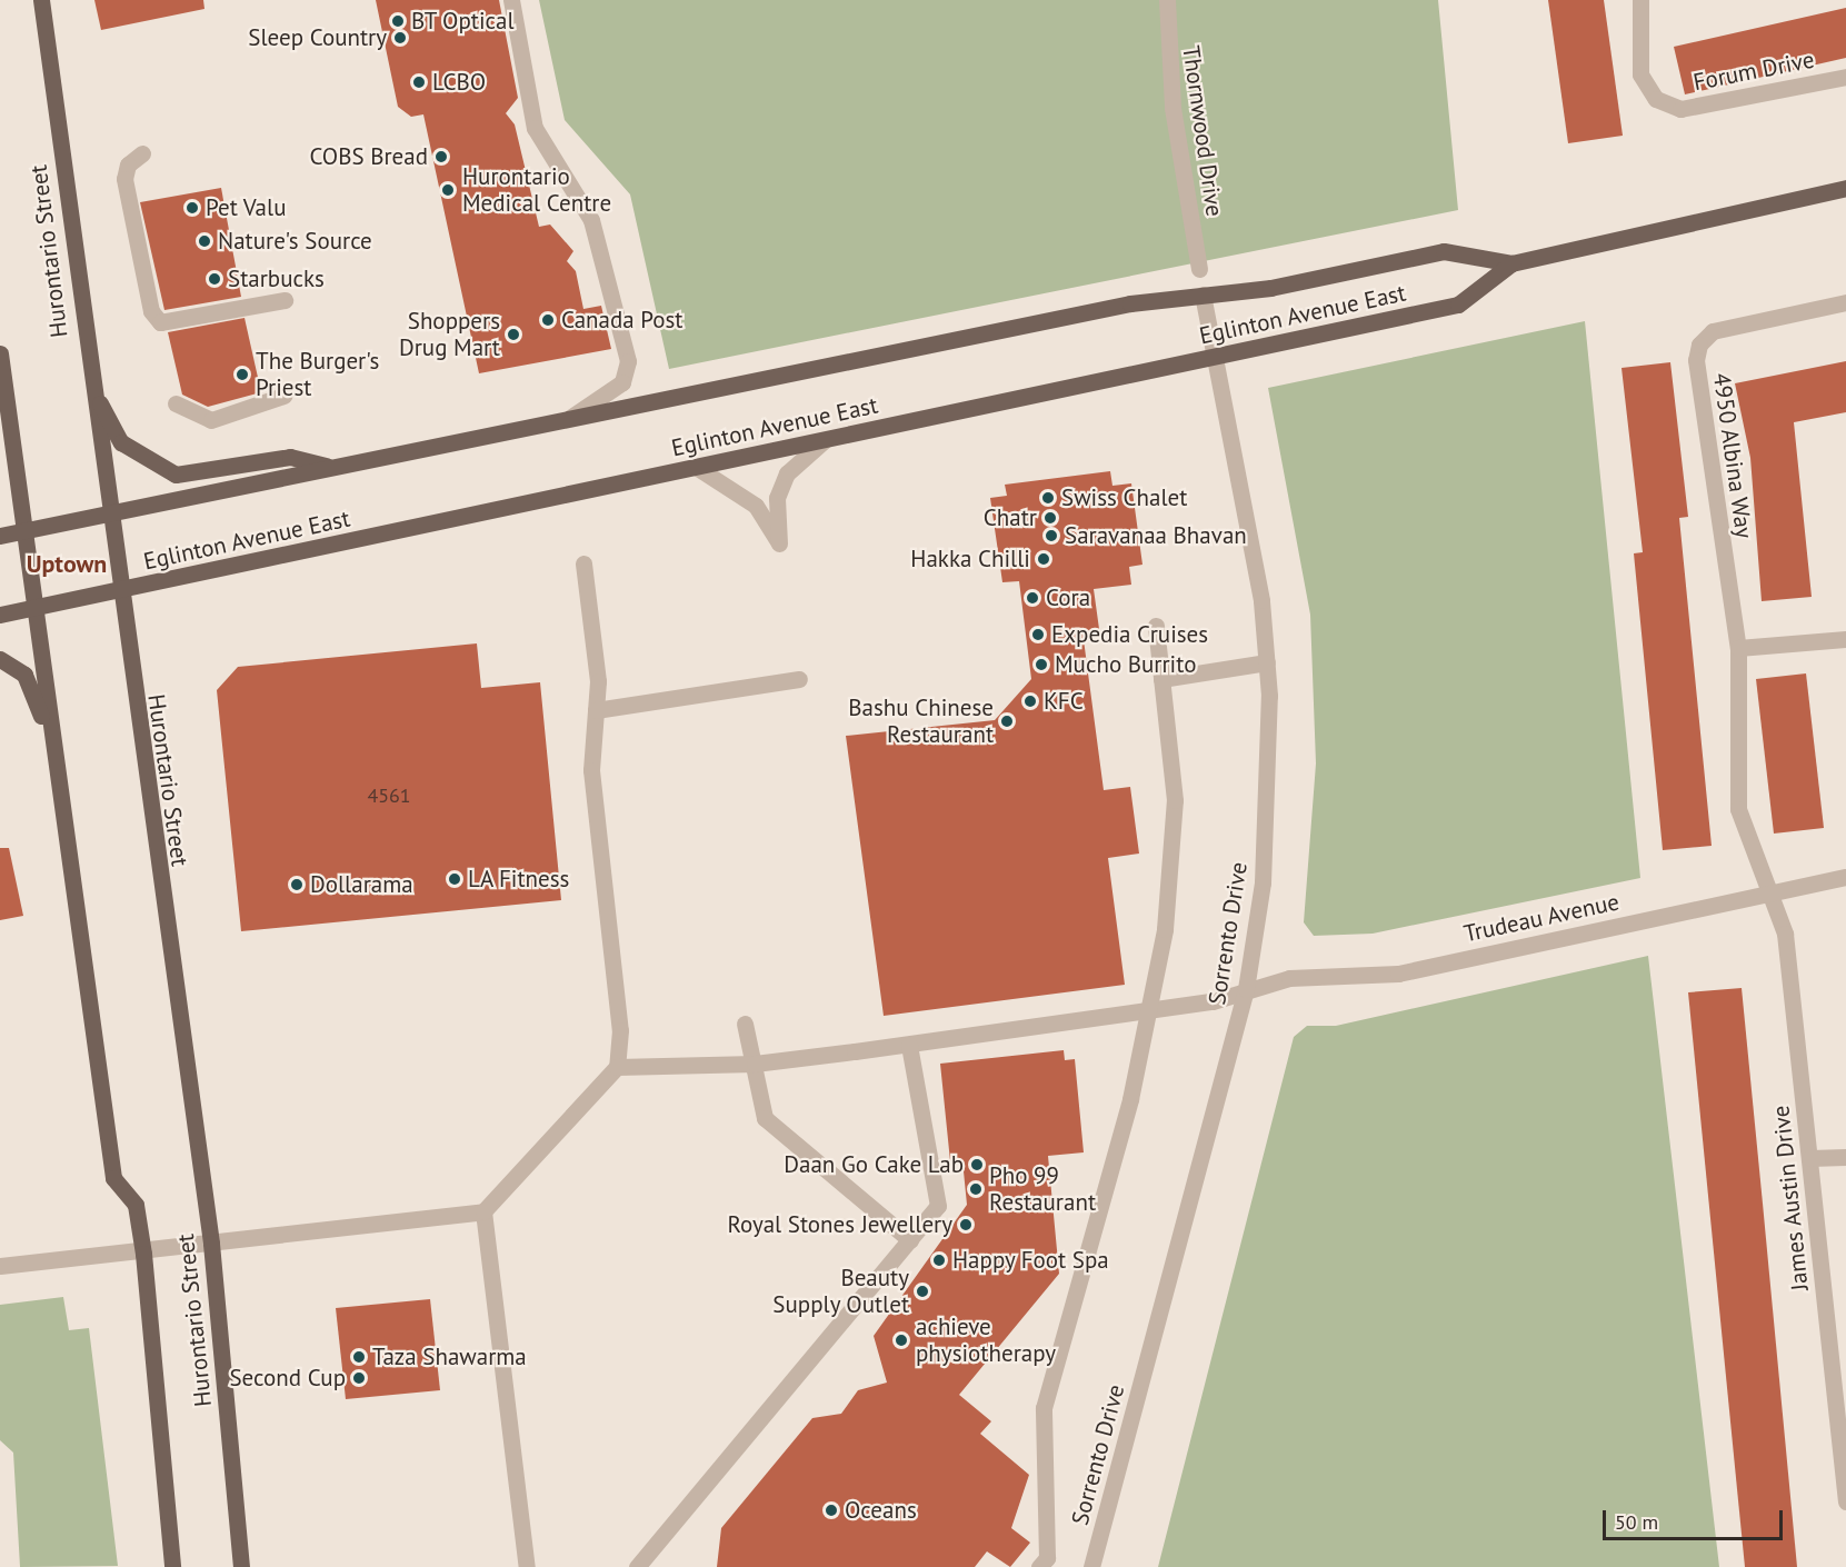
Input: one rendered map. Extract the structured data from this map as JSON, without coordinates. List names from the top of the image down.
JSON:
{
  "streets": {
    "main road": ["Hurontario Street", "Eglinton Avenue East"],
    "street": [
      "Forum Drive",
      "Thornwood Drive",
      "4950 Albina Way",
      "Trudeau Avenue",
      "Sorrento Drive",
      "James Austin Drive"
    ]
  },
  "crossings": [
    ["Hurontario Street", "Eglinton Avenue East"],
    ["Eglinton Avenue East", "Sorrento Drive"],
    ["4950 Albina Way", "Trudeau Avenue"],
    ["4950 Albina Way", "James Austin Drive"],
    ["Trudeau Avenue", "Sorrento Drive"],
    ["Trudeau Avenue", "James Austin Drive"]
  ],
  "districts": ["Uptown"],
  "places": [
    "BT Optical",
    "Sleep Country",
    "LCBO",
    "COBS Bread",
    "Hurontario Medical Centre",
    "Pet Valu",
    "Nature's Source",
    "Starbucks",
    "Canada Post",
    "Shoppers Drug Mart",
    "The Burger's Priest",
    "Swiss Chalet",
    "Chatr",
    "Saravanaa Bhavan",
    "Hakka Chilli",
    "Cora",
    "Expedia Cruises",
    "Mucho Burrito",
    "KFC",
    "Bashu Chinese Restaurant",
    "LA Fitness",
    "Dollarama",
    "Daan Go Cake Lab",
    "Pho 99 Restaurant",
    "Royal Stones Jewellery",
    "Happy Foot Spa",
    "Beauty Supply Outlet",
    "achieve physiotherapy",
    "Taza Shawarma",
    "Second Cup",
    "Oceans"
  ],
  "house_numbers": ["4561"],
  "scale_bar": "50 m"
}
